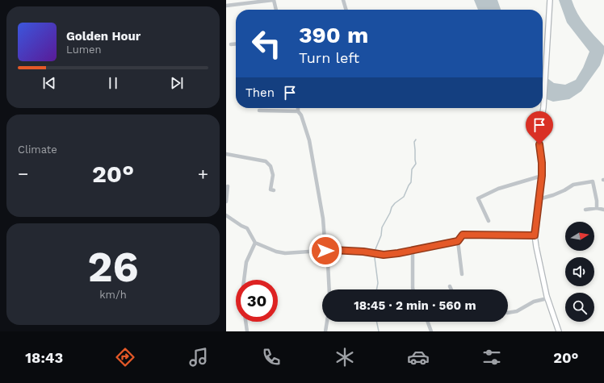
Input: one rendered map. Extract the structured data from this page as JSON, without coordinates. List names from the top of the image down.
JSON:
{
  "north": "right",
  "page": {
    "turn": ["390 m", "Turn left"],
    "song": ["Golden Hour", "Lumen"],
    "then": "Then",
    "tile": [
      "Climate",
      ["26", "km/h"]
    ],
    "heat": ["−", "20°", "+"],
    "limit": "30",
    "trip": "18:45 · 2 min · 560 m",
    "tabs": ["18:43", "20°"]
  }
}
